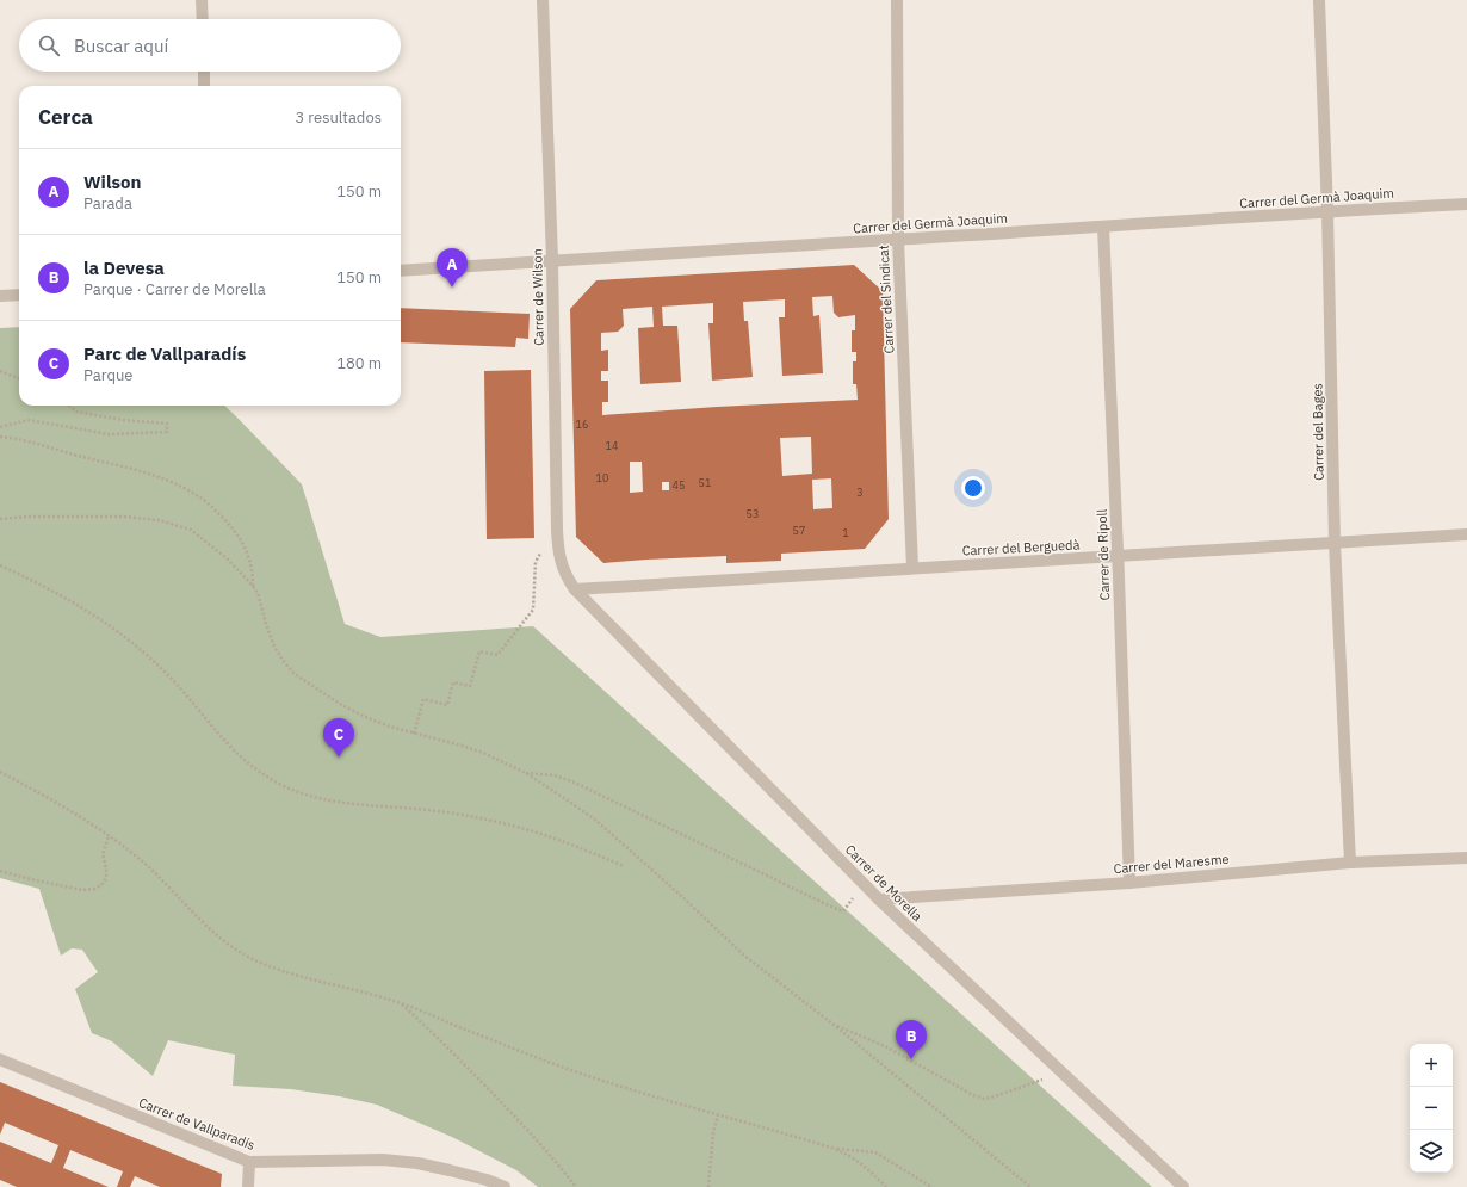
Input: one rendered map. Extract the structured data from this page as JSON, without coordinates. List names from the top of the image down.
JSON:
{
  "streets": {
    "street": [
      "Carrer del Germà Joaquim",
      "Carrer de Wilson",
      "Carrer del Sindicat",
      "Carrer del Bages",
      "Carrer del Berguedà",
      "Carrer de Ripoll",
      "Carrer del Maresme",
      "Carrer de Morella",
      "Carrer de Vallparadís"
    ]
  },
  "crossings": [
    ["Carrer del Germà Joaquim", "Carrer de Wilson"],
    ["Carrer del Germà Joaquim", "Carrer del Sindicat"],
    ["Carrer del Germà Joaquim", "Carrer del Bages"],
    ["Carrer del Germà Joaquim", "Carrer de Ripoll"],
    ["Carrer de Wilson", "Carrer del Berguedà"],
    ["Carrer de Wilson", "Carrer de Morella"],
    ["Carrer del Sindicat", "Carrer del Berguedà"],
    ["Carrer del Bages", "Carrer del Berguedà"],
    ["Carrer del Bages", "Carrer del Maresme"],
    ["Carrer del Berguedà", "Carrer de Ripoll"],
    ["Carrer del Berguedà", "Carrer de Morella"],
    ["Carrer de Ripoll", "Carrer del Maresme"],
    ["Carrer del Maresme", "Carrer de Morella"]
  ],
  "house_numbers": [
    "16",
    "14",
    "10",
    "51",
    "45",
    "3",
    "53",
    "57",
    "1"
  ],
  "page": {
    "search": "Buscar aquí",
    "heading": ["Cerca", "3 resultados"],
    "list": [
      {
        "mark": "A",
        "name": "Wilson",
        "note": "Parada",
        "value": "150 m"
      },
      {
        "mark": "B",
        "name": "la Devesa",
        "note": "Parque · Carrer de Morella",
        "value": "150 m"
      },
      {
        "mark": "C",
        "name": "Parc de Vallparadís",
        "note": "Parque",
        "value": "180 m"
      }
    ],
    "pins": ["A", "C", "B"],
    "map_buttons": ["+", "−"]
  }
}
